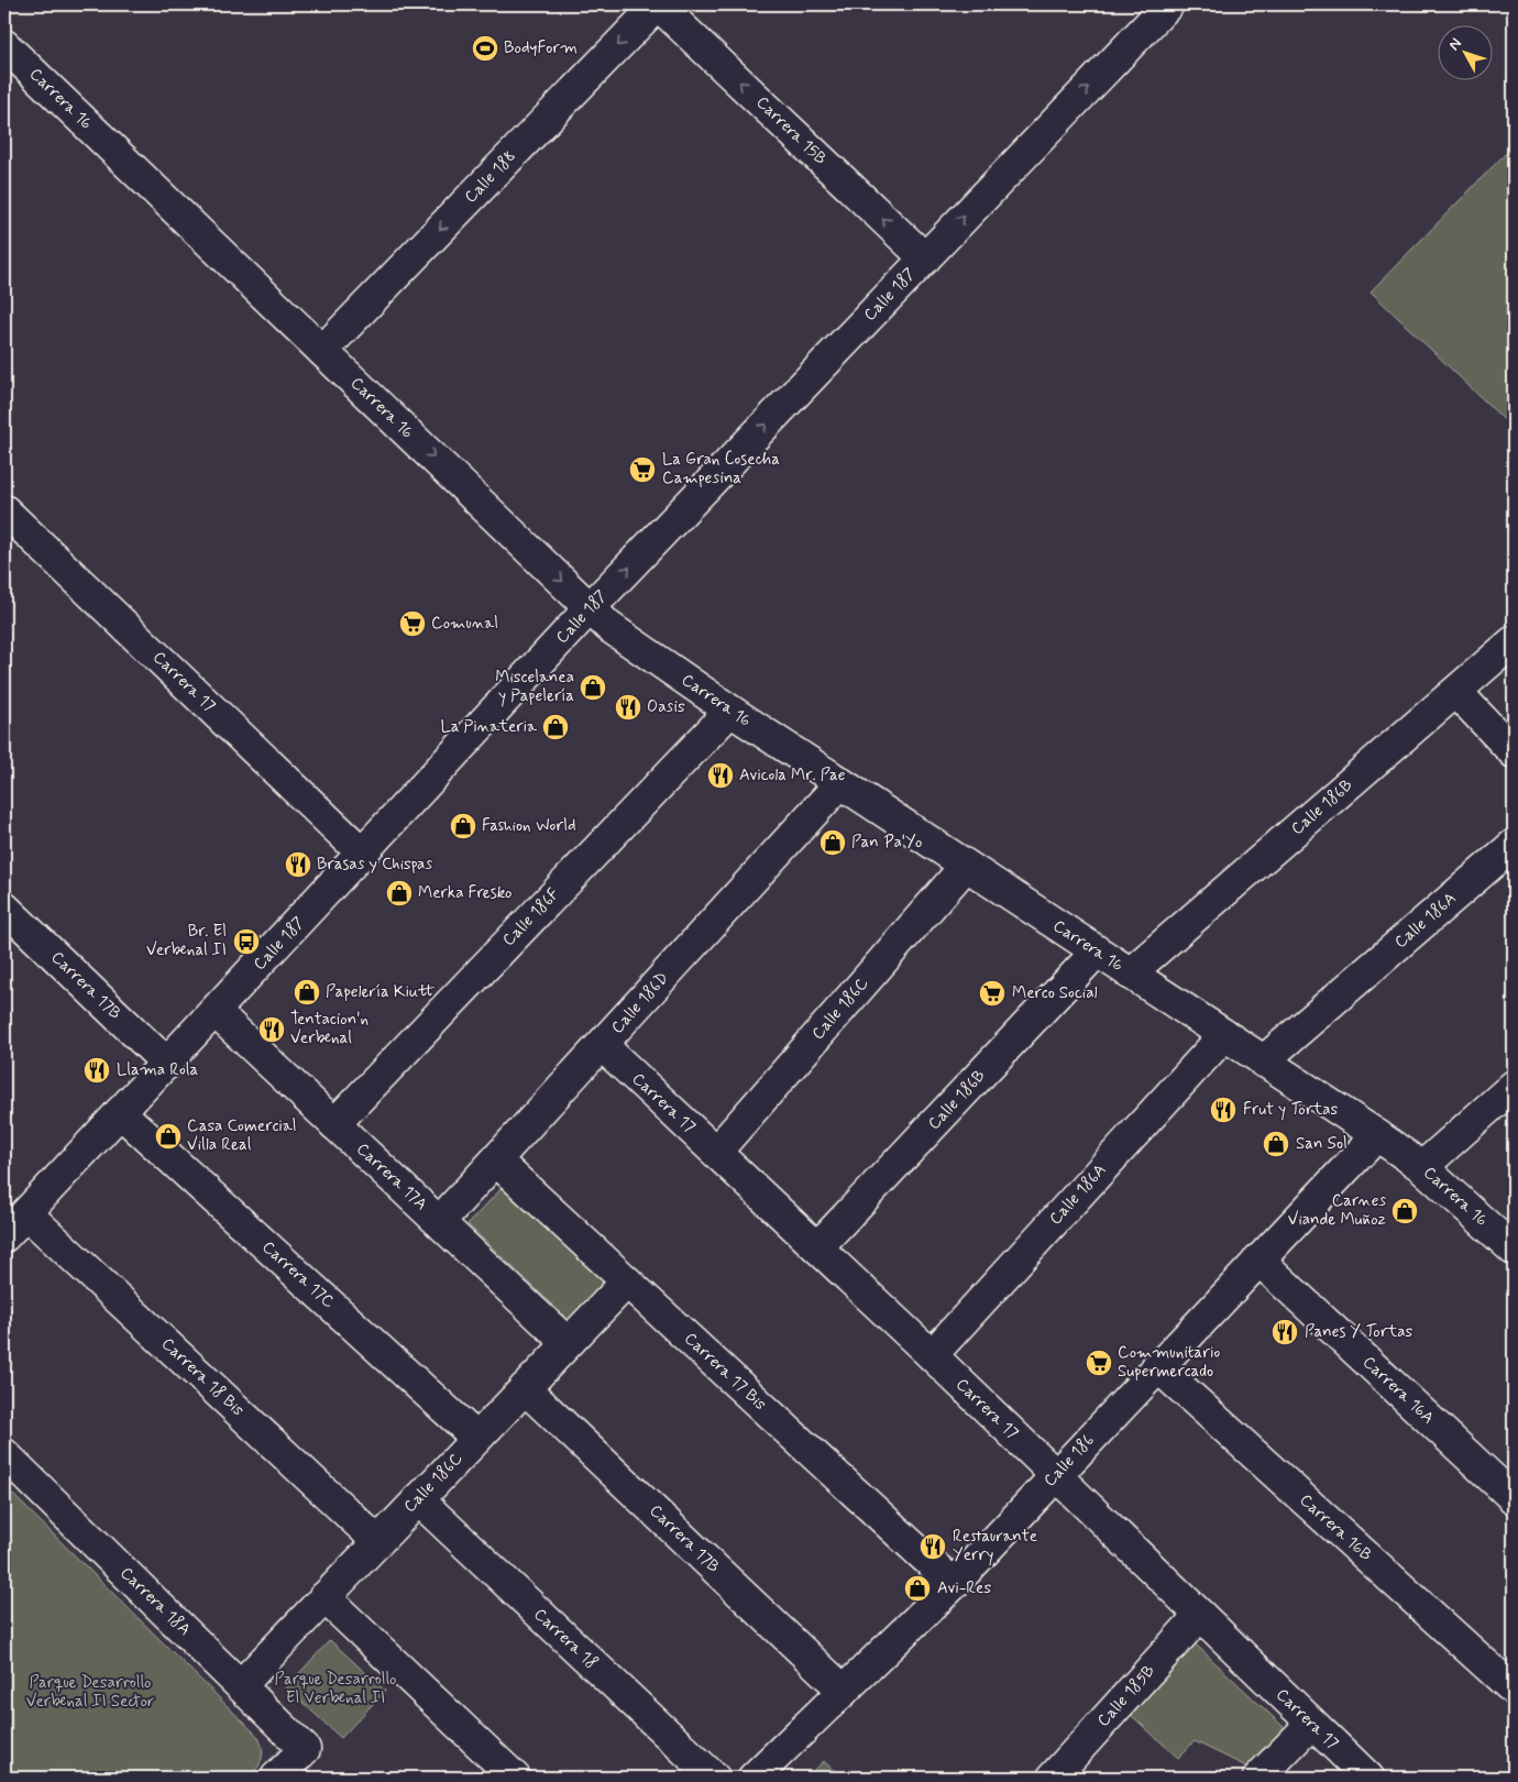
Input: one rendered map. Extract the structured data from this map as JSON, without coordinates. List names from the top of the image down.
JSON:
{
  "streets": {
    "street": [
      "Carrera 16",
      "Carrera 15B",
      "Calle 188",
      "Calle 187",
      "Carrera 17",
      "Calle 186B",
      "Calle 186F",
      "Calle 186A",
      "Carrera 17B",
      "Calle 186D",
      "Calle 186C",
      "Carrera 17A",
      "Carrera 17C",
      "Carrera 17 Bis",
      "Carrera 18 Bis",
      "Carrera 16A",
      "Calle 186",
      "Carrera 16B",
      "Carrera 18A",
      "Carrera 18",
      "Calle 185B"
    ]
  },
  "crossings": [
    ["Carrera 16", "Calle 188"],
    ["Carrera 16", "Calle 187"],
    ["Carrera 16", "Calle 186B"],
    ["Carrera 16", "Calle 186F"],
    ["Carrera 16", "Calle 186A"],
    ["Carrera 16", "Calle 186D"],
    ["Carrera 16", "Calle 186C"],
    ["Carrera 16", "Calle 186"],
    ["Carrera 15B", "Calle 188"],
    ["Carrera 15B", "Calle 187"],
    ["Calle 187", "Carrera 17"],
    ["Calle 187", "Carrera 17B"],
    ["Calle 187", "Carrera 17A"],
    ["Calle 187", "Carrera 17C"],
    ["Calle 187", "Carrera 18 Bis"],
    ["Carrera 17", "Calle 186B"],
    ["Carrera 17", "Calle 186A"],
    ["Carrera 17", "Calle 186D"],
    ["Carrera 17", "Calle 186C"],
    ["Carrera 17", "Calle 186"],
    ["Carrera 17", "Calle 185B"],
    ["Calle 186F", "Carrera 17A"],
    ["Carrera 17B", "Calle 186C"],
    ["Carrera 17B", "Calle 186"],
    ["Calle 186D", "Carrera 17A"],
    ["Calle 186D", "Carrera 17 Bis"],
    ["Calle 186C", "Carrera 17A"],
    ["Calle 186C", "Carrera 17C"],
    ["Calle 186C", "Carrera 17 Bis"],
    ["Calle 186C", "Carrera 18 Bis"],
    ["Calle 186C", "Carrera 18A"],
    ["Calle 186C", "Carrera 18"],
    ["Carrera 17 Bis", "Calle 186"],
    ["Carrera 16A", "Calle 186"],
    ["Calle 186", "Carrera 16B"]
  ],
  "one_way": ["Carrera 15B", "Calle 188", "Calle 187"],
  "parks": ["Parque Desarrollo El Verbenal II", "Parque Desarrollo Verbenal II Sector"],
  "places": {
    "sports": ["BodyForm"],
    "supermarket": [
      "La Gran Cosecha Campesina",
      "Comunal",
      "Merco Social",
      "Communitario Supermercado"
    ],
    "shop": [
      "Miscelanea y Papelería",
      "La Pinateria",
      "Fashion World",
      "Pan Pa'Yo",
      "Merka Fresko",
      "Papelería Kiutt",
      "Casa Comercial Villa Real",
      "San Sol",
      "Carnes Viande Muñoz",
      "Avi-Res"
    ],
    "restaurant": [
      "Oasis",
      "Avicola Mr. Pae",
      "Brasas y Chispas",
      "Tentacion'n Verbenal",
      "Llama Rola",
      "Frut y Tortas",
      "Panes Y Tortas",
      "Restaurante Yerry"
    ],
    "bus stop": ["Br. El Verbenal II"]
  },
  "north": "top left"
}
